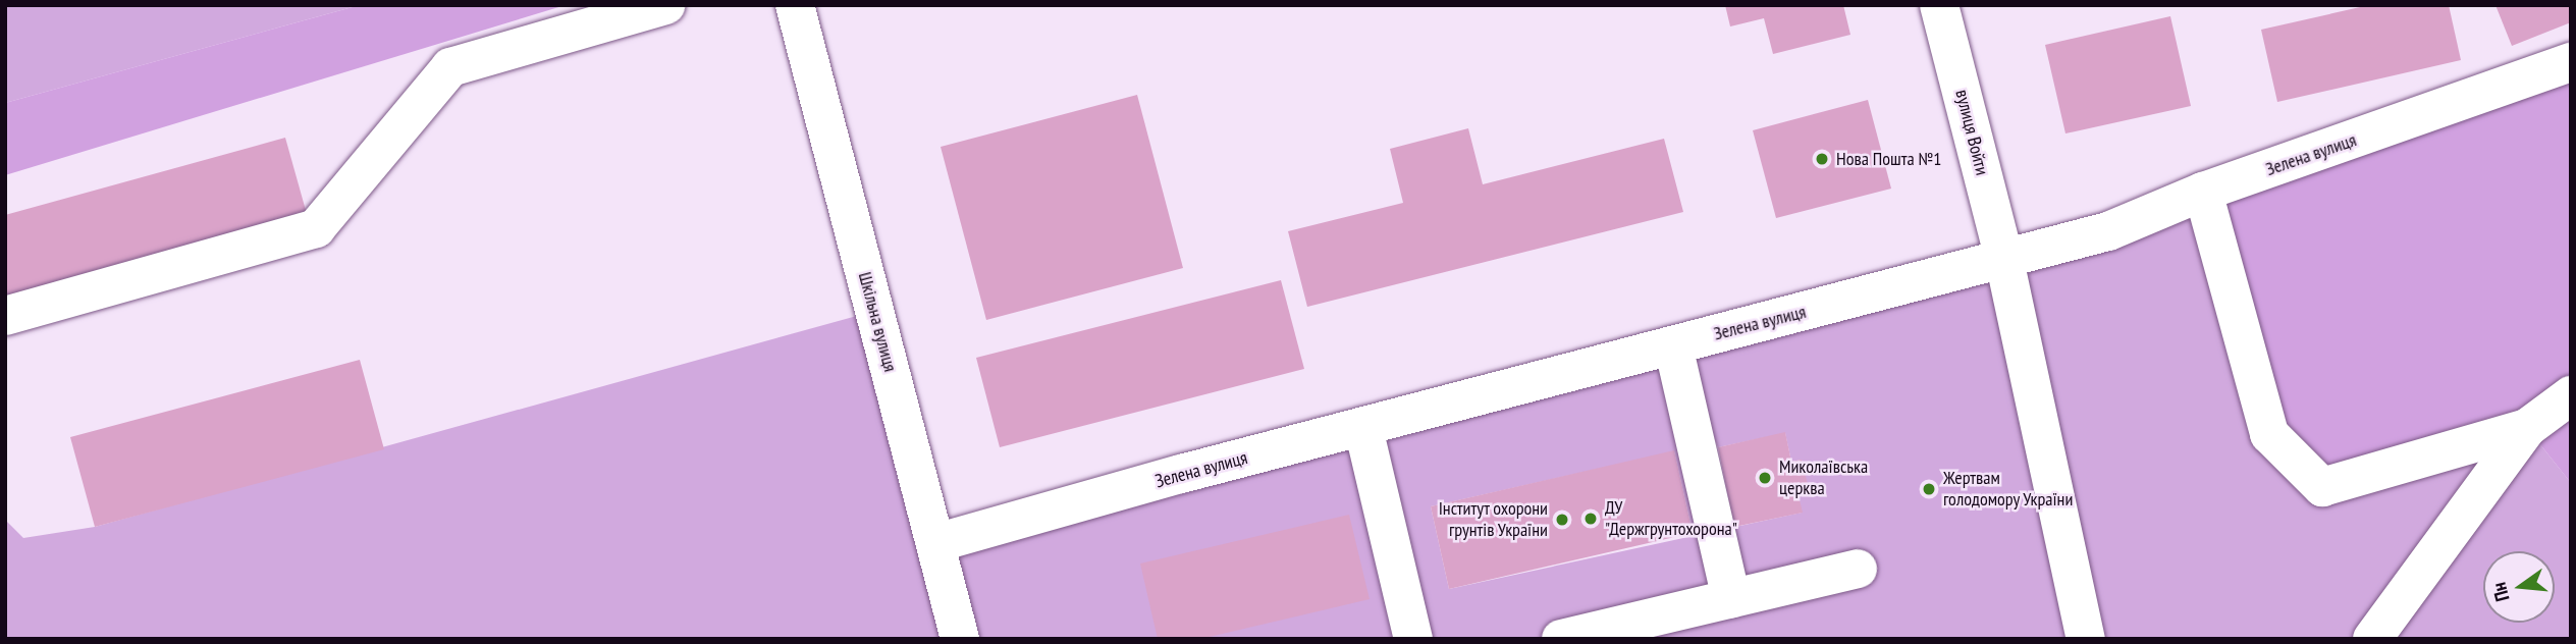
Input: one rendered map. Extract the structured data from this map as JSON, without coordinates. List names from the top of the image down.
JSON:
{
  "streets": {
    "street": ["вулиця Войти", "Зелена вулиця", "Шкільна вулиця"]
  },
  "crossings": [
    ["вулиця Войти", "Зелена вулиця"],
    ["Зелена вулиця", "Шкільна вулиця"]
  ],
  "places": [
    "Нова Пошта №1",
    "Миколаївська церква",
    "Жертвам голодомору України",
    "ДУ \"Держгрунтохорона\"",
    "Інститут охорони грунтів України"
  ],
  "north": "left"
}
